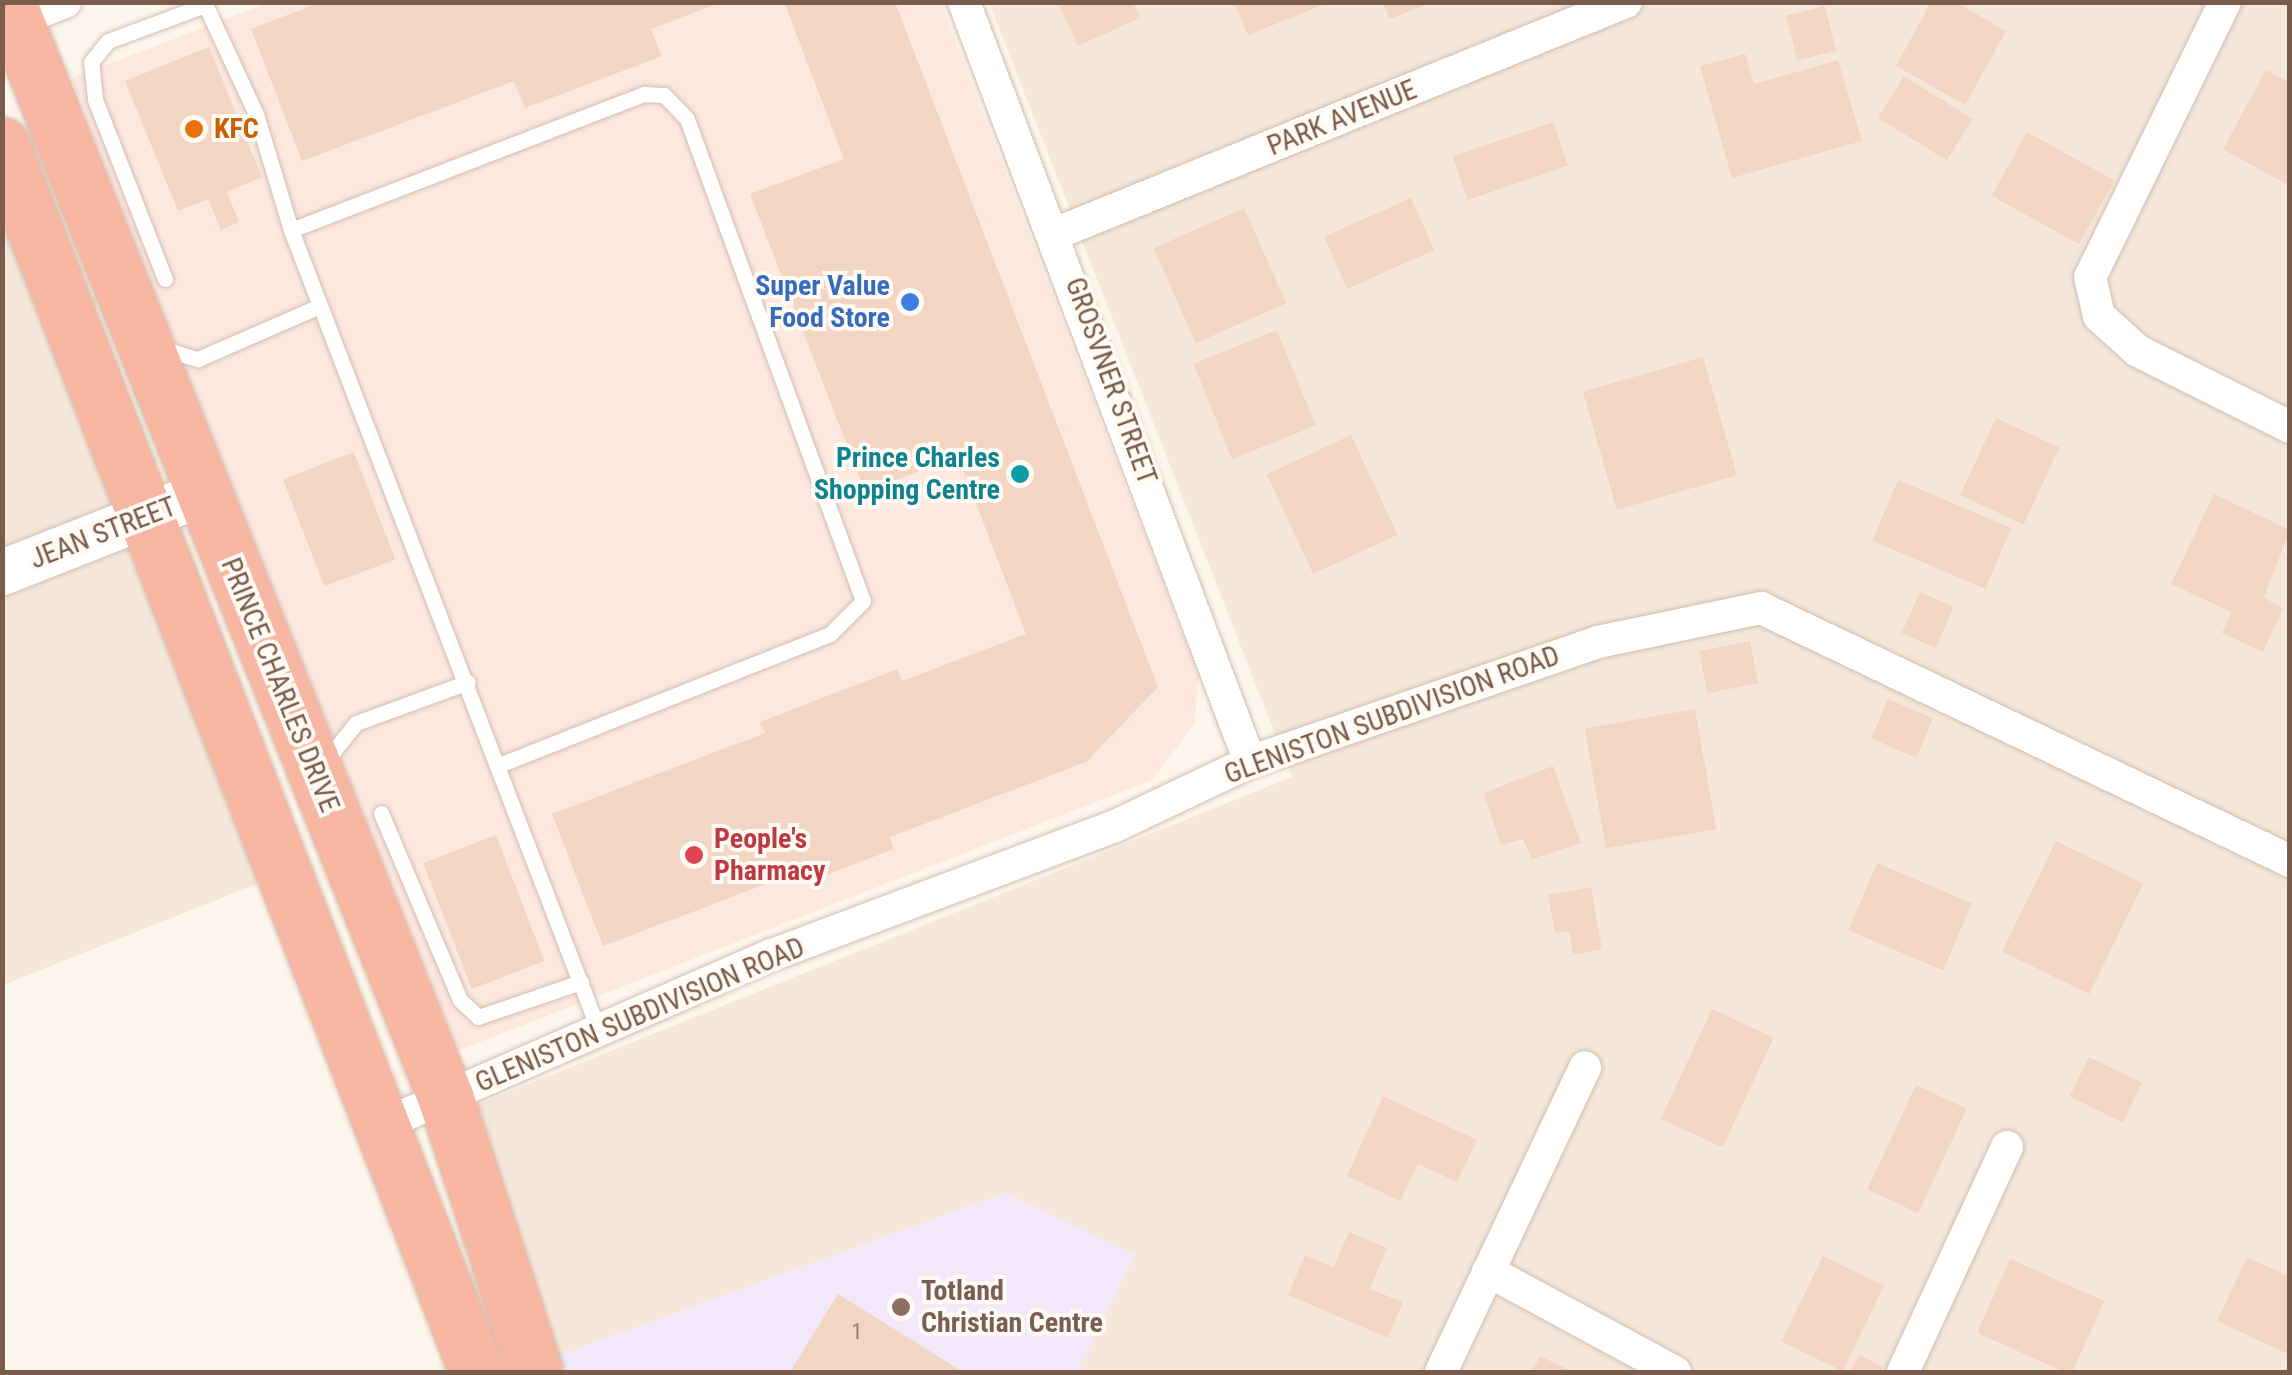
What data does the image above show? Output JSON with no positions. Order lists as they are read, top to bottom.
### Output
{
  "streets": {
    "highway": ["PRINCE CHARLES DRIVE"],
    "street": [
      "PARK AVENUE",
      "GROSVNER STREET",
      "JEAN STREET",
      "GLENISTON SUBDIVISION ROAD"
    ]
  },
  "crossings": [
    ["PARK AVENUE", "GROSVNER STREET"],
    ["GROSVNER STREET", "GLENISTON SUBDIVISION ROAD"],
    ["JEAN STREET", "PRINCE CHARLES DRIVE"],
    ["PRINCE CHARLES DRIVE", "GLENISTON SUBDIVISION ROAD"]
  ],
  "places": [
    "KFC",
    "Super Value Food Store",
    "Prince Charles Shopping Centre",
    "People's Pharmacy",
    "Totland Christian Centre"
  ],
  "house_numbers": ["1"]
}
